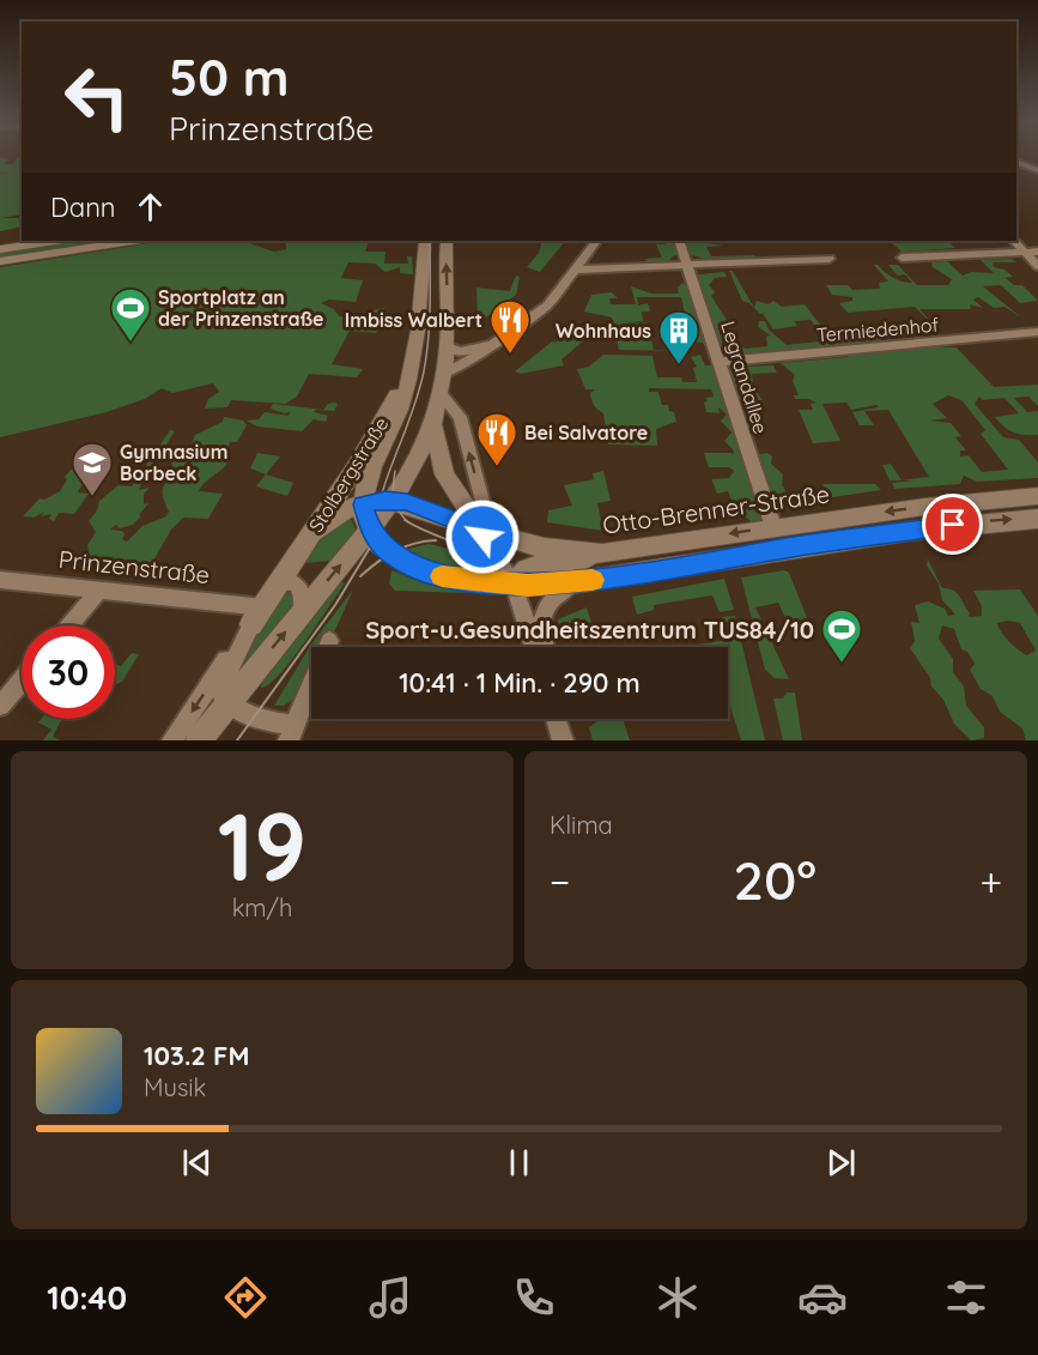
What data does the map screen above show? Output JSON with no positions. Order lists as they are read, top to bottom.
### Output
{
  "streets": {
    "street": [
      "Termiedenhof",
      "Legrandallee",
      "Stolbergstraße",
      "Otto-Brenner-Straße",
      "Prinzenstraße"
    ]
  },
  "crossings": [
    ["Termiedenhof", "Legrandallee"],
    ["Legrandallee", "Otto-Brenner-Straße"],
    ["Stolbergstraße", "Prinzenstraße"]
  ],
  "places": {
    "sports": ["Sportplatz an der Prinzenstraße", "Sport-u.Gesundheitszentrum TUS84/10"],
    "restaurant": ["Imbiss Walbert", "Bei Salvatore"],
    "building": ["Wohnhaus"],
    "school or university": ["Gymnasium Borbeck"]
  },
  "page": {
    "turn": ["50 m", "Prinzenstraße"],
    "then": "Dann",
    "limit": "30",
    "trip": "10:41 · 1 Min. · 290 m",
    "tile": [
      ["19", "km/h"],
      "Klima"
    ],
    "heat": ["−", "20°", "+"],
    "song": ["103.2 FM", "Musik"],
    "tabs": "10:40"
  }
}
